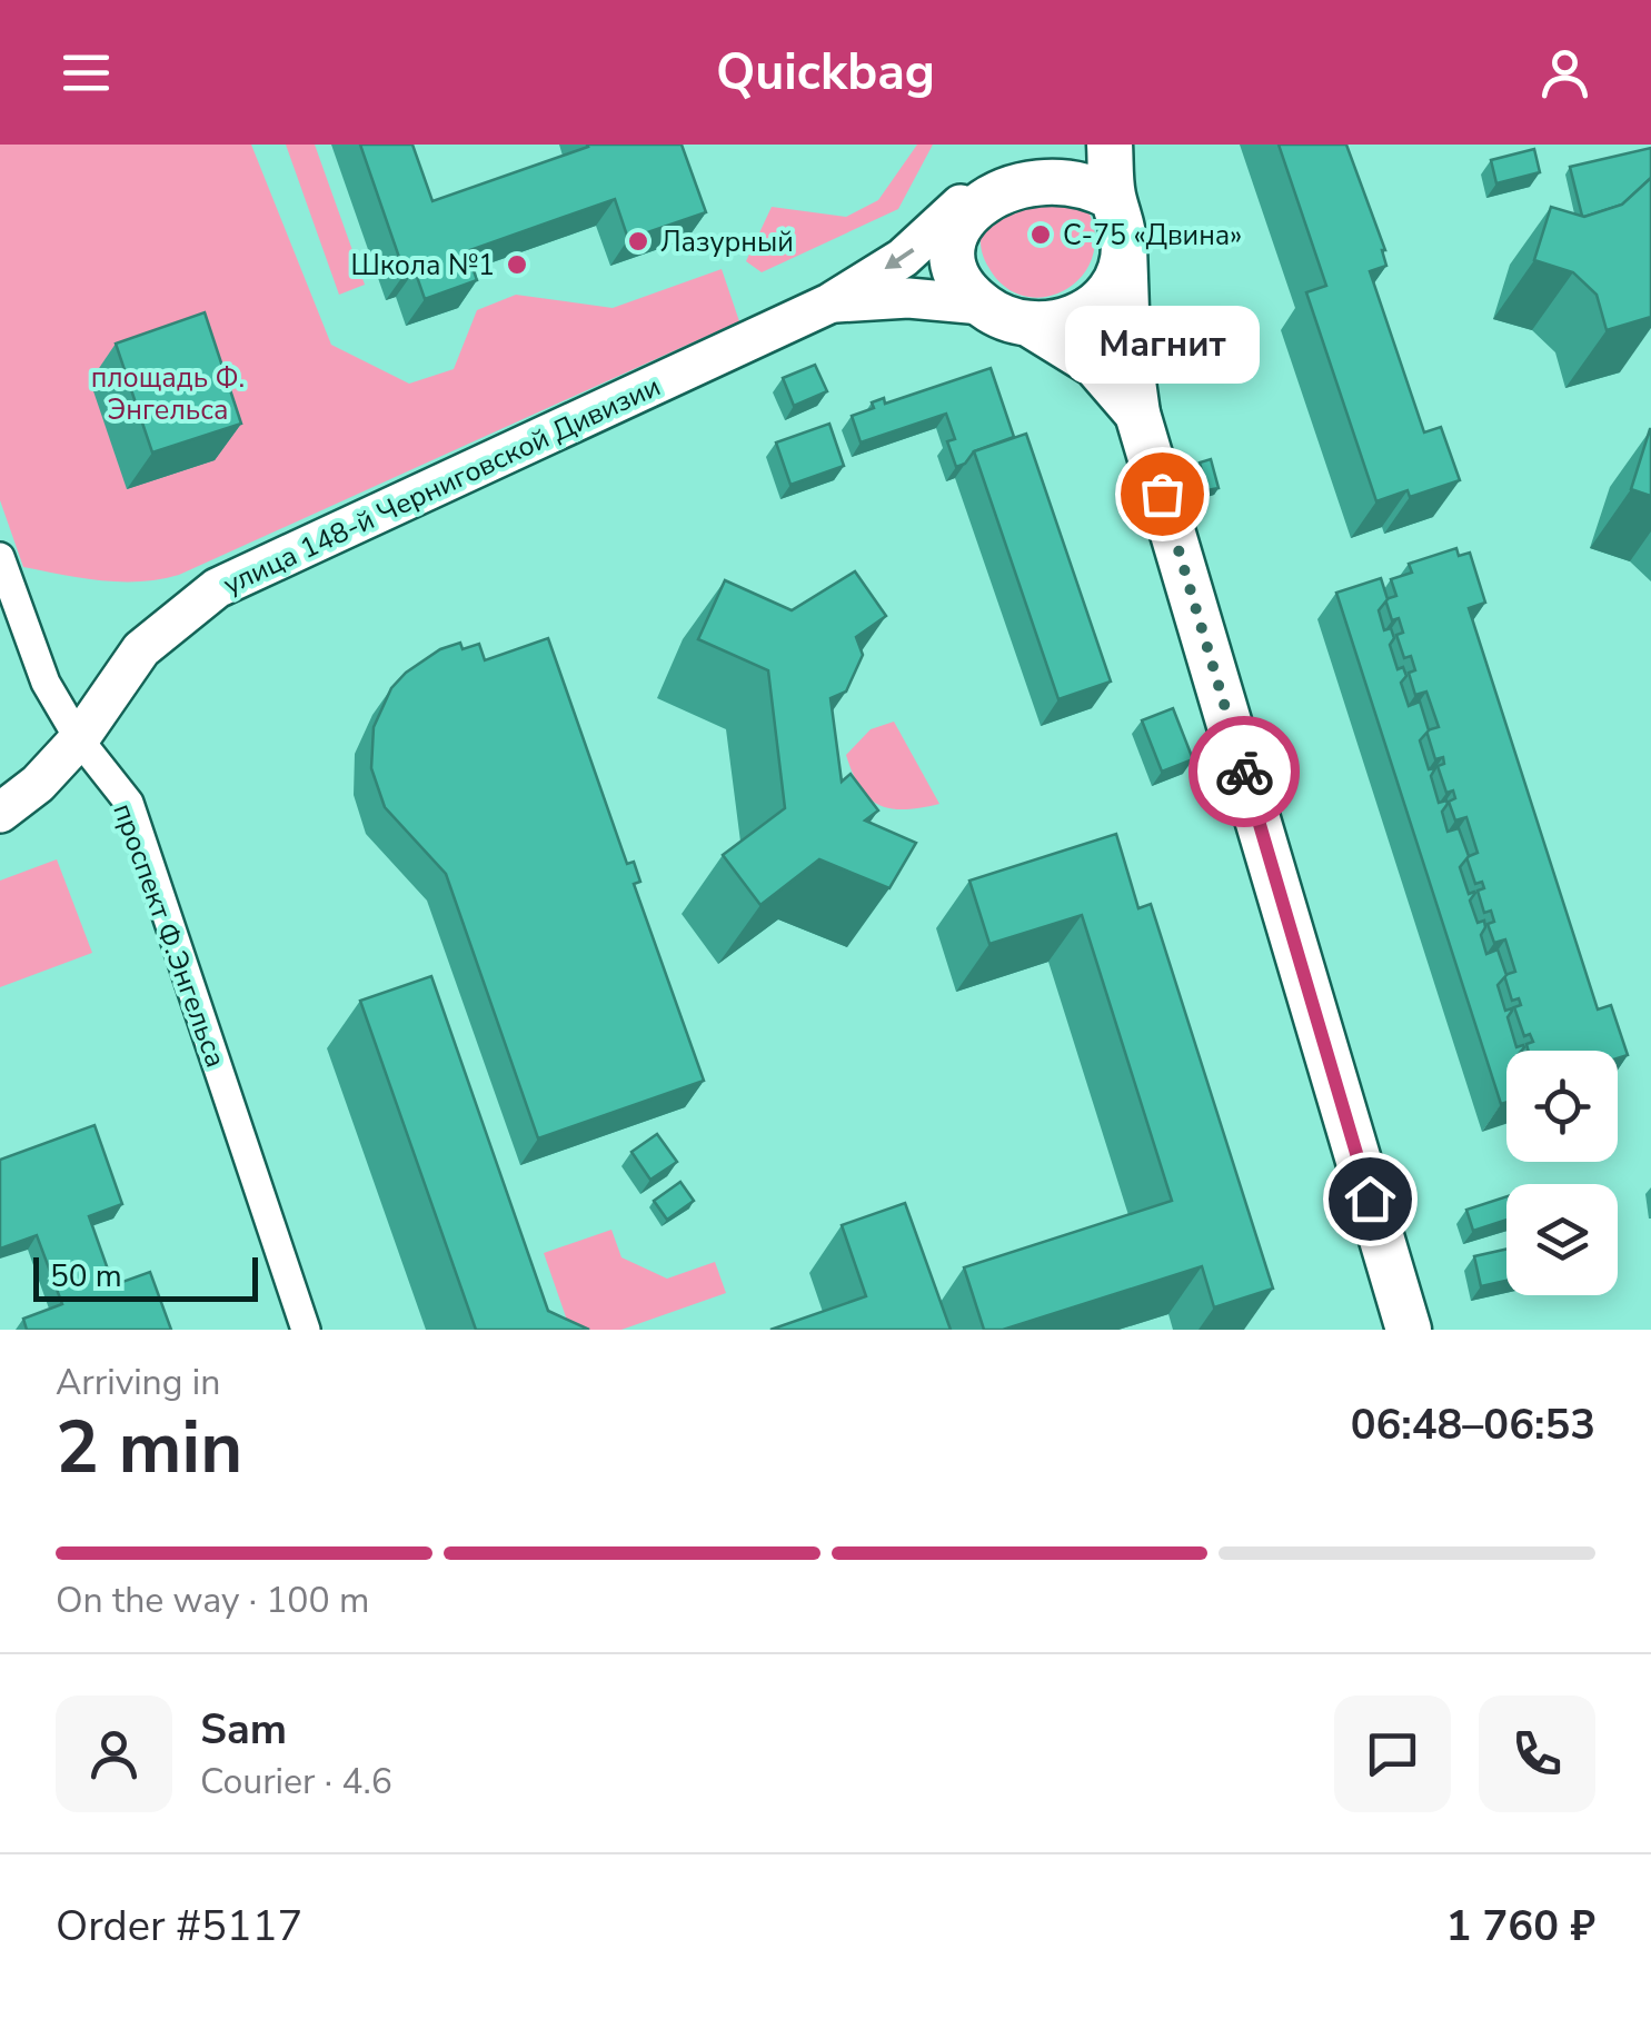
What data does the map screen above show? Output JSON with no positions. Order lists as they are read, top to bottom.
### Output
{
  "streets": {
    "main road": ["улица 148-й Черниговской Дивизии"],
    "street": ["проспект Ф.Энгельса"]
  },
  "crossings": [
    ["улица 148-й Черниговской Дивизии", "проспект Ф.Энгельса"]
  ],
  "parks": ["площадь Ф. Энгельса"],
  "places": [
    "С-75 «Двина»",
    "Лазурный",
    "Школа №1",
    "Магнит"
  ],
  "scale_bar": "50 m",
  "page": {
    "header": "Quickbag",
    "bubble": "Магнит",
    "scale": "50 m",
    "heading": ["2 min", "Arriving in", "06:48–06:53"],
    "panel": [
      "Sam",
      "Courier · 4.6",
      "Order #5117",
      "1 760 ₽"
    ],
    "bar": "On the way · 100 m"
  }
}
